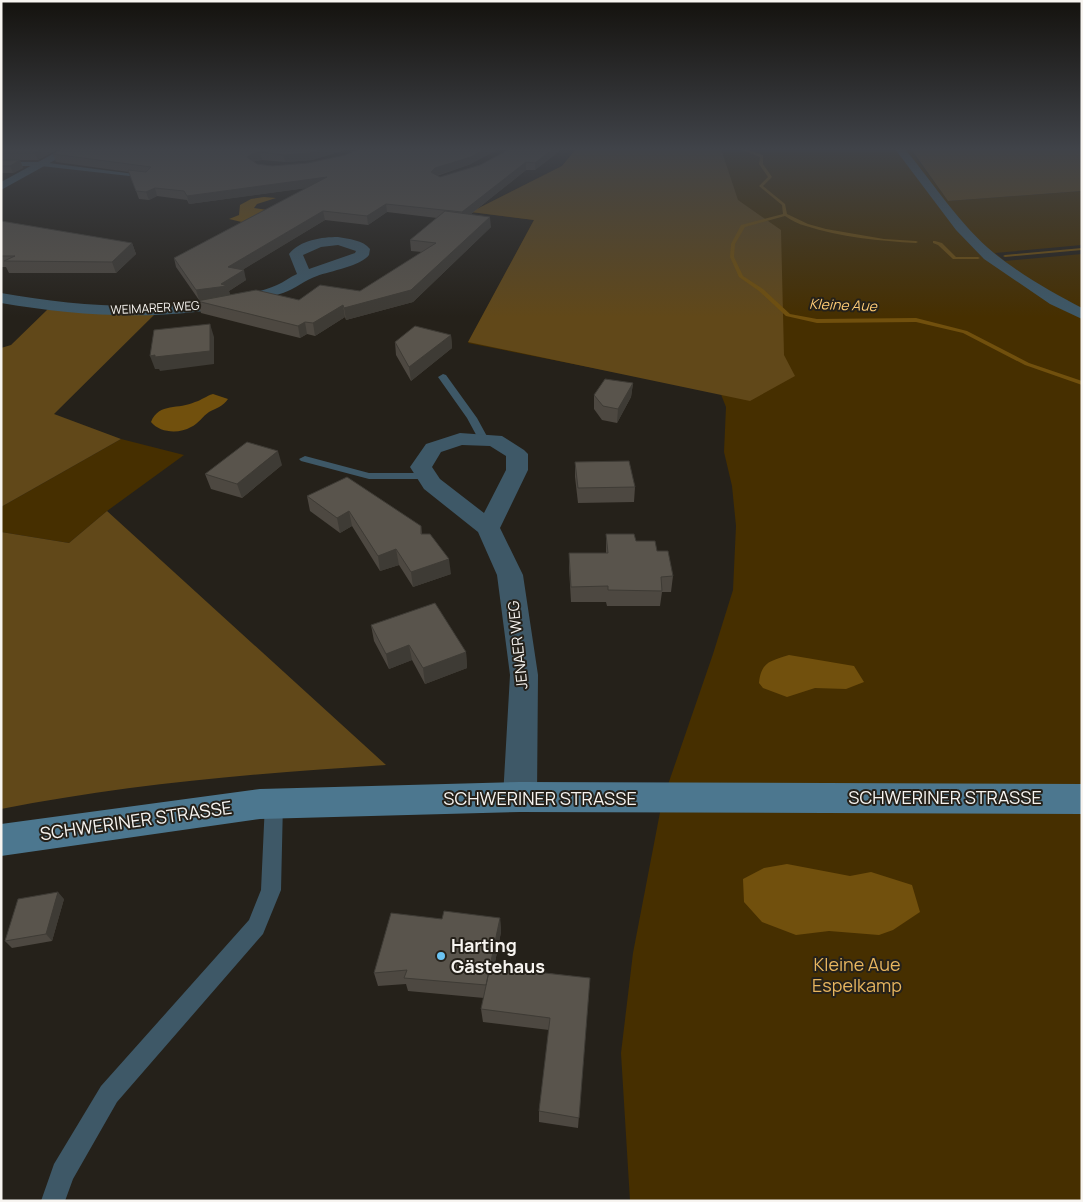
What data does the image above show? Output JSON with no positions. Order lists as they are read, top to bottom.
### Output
{
  "streets": {
    "street": ["WEIMARER WEG", "JENAER WEG", "SCHWERINER STRASSE"]
  },
  "crossings": [
    ["JENAER WEG", "SCHWERINER STRASSE"]
  ],
  "water": ["Kleine Aue"],
  "parks": ["Kleine Aue Espelkamp"],
  "places": ["Harting Gästehaus"]
}
